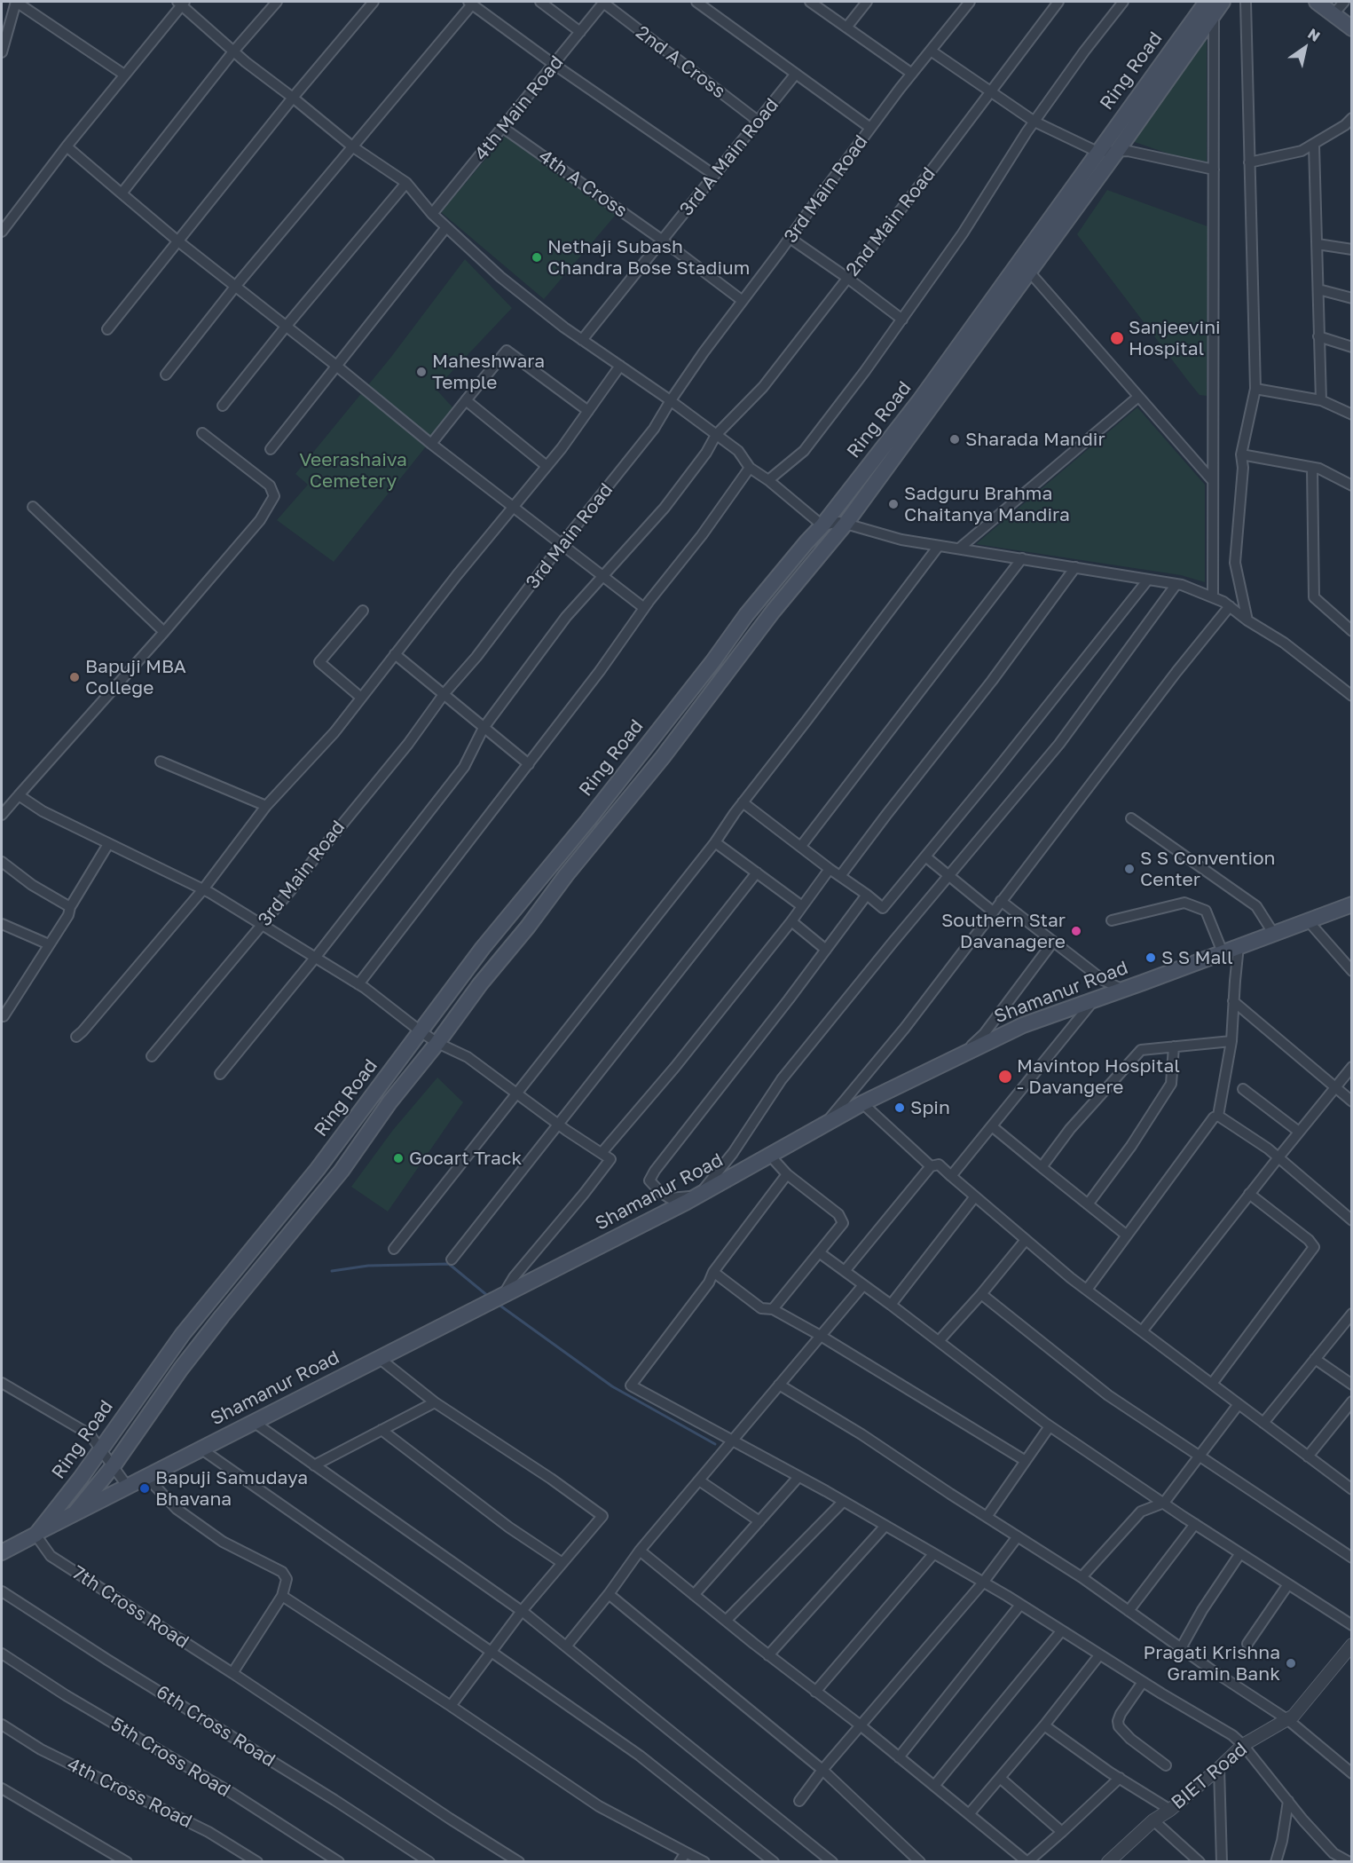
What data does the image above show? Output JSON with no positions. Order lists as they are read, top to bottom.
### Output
{
  "streets": {
    "main road": ["Ring Road", "Shamanur Road"],
    "street": [
      "2nd A Cross",
      "4th Main Road",
      "3rd A Main Road",
      "4th A Cross",
      "3rd Main Road",
      "2nd Main Road",
      "7th Cross Road",
      "6th Cross Road",
      "5th Cross Road",
      "BIET Road",
      "4th Cross Road"
    ]
  },
  "crossings": [
    ["2nd A Cross", "4th Main Road"],
    ["2nd A Cross", "3rd A Main Road"],
    ["Ring Road", "Shamanur Road"],
    ["Ring Road", "7th Cross Road"],
    ["4th Main Road", "4th A Cross"],
    ["3rd A Main Road", "4th A Cross"],
    ["4th A Cross", "3rd Main Road"],
    ["Shamanur Road", "7th Cross Road"]
  ],
  "parks": ["Veerashaiva Cemetery"],
  "places": [
    "Nethaji Subash Chandra Bose Stadium",
    "Sanjeevini Hospital",
    "Maheshwara Temple",
    "Sharada Mandir",
    "Sadguru Brahma Chaitanya Mandira",
    "Bapuji MBA College",
    "S S Convention Center",
    "Southern Star Davanagere",
    "S S Mall",
    "Mavintop Hospital - Davangere",
    "Spin",
    "Gocart Track",
    "Bapuji Samudaya Bhavana",
    "Pragati Krishna Gramin Bank"
  ],
  "north": "top right"
}
